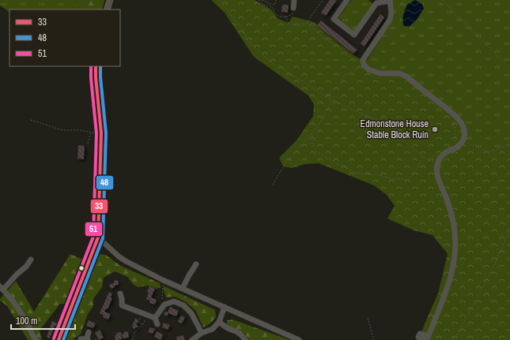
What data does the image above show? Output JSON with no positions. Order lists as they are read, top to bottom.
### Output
{
  "places": ["Edmonstone House Stable Block Ruin"],
  "lines": ["transit line 33", "transit line 48", "transit line 51"],
  "legend": ["33", "48", "51"],
  "scale_bar": "100 m"
}
